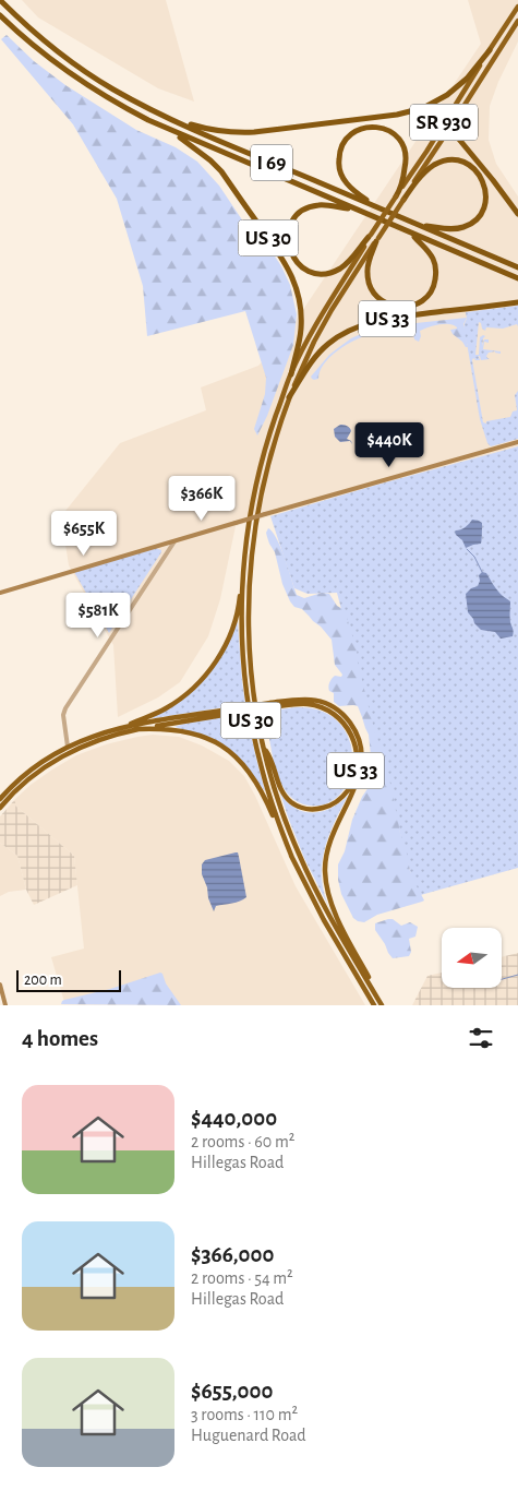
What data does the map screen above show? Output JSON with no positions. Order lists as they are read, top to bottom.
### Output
{
  "streets": {
    "highway": [
      "SR 930",
      "I 69",
      "US 30",
      "US 33"
    ]
  },
  "crossings": [
    ["SR 930", "US 30"],
    ["SR 930", "US 33"],
    ["I 69", "US 30"],
    ["I 69", "US 33"],
    ["US 30", "US 33"]
  ],
  "scale_bar": "200 m",
  "north": "left",
  "page": {
    "price": [
      "$440K",
      "$366K",
      "$655K",
      "$581K"
    ],
    "scale": "200 m",
    "heading": "4 homes",
    "list": [
      {
        "name": "$440,000",
        "note": "2 rooms · 60 m² · Hillegas Road"
      },
      {
        "name": "$366,000",
        "note": "2 rooms · 54 m² · Hillegas Road"
      },
      {
        "name": "$655,000",
        "note": "3 rooms · 110 m² · Huguenard Road"
      }
    ]
  }
}
